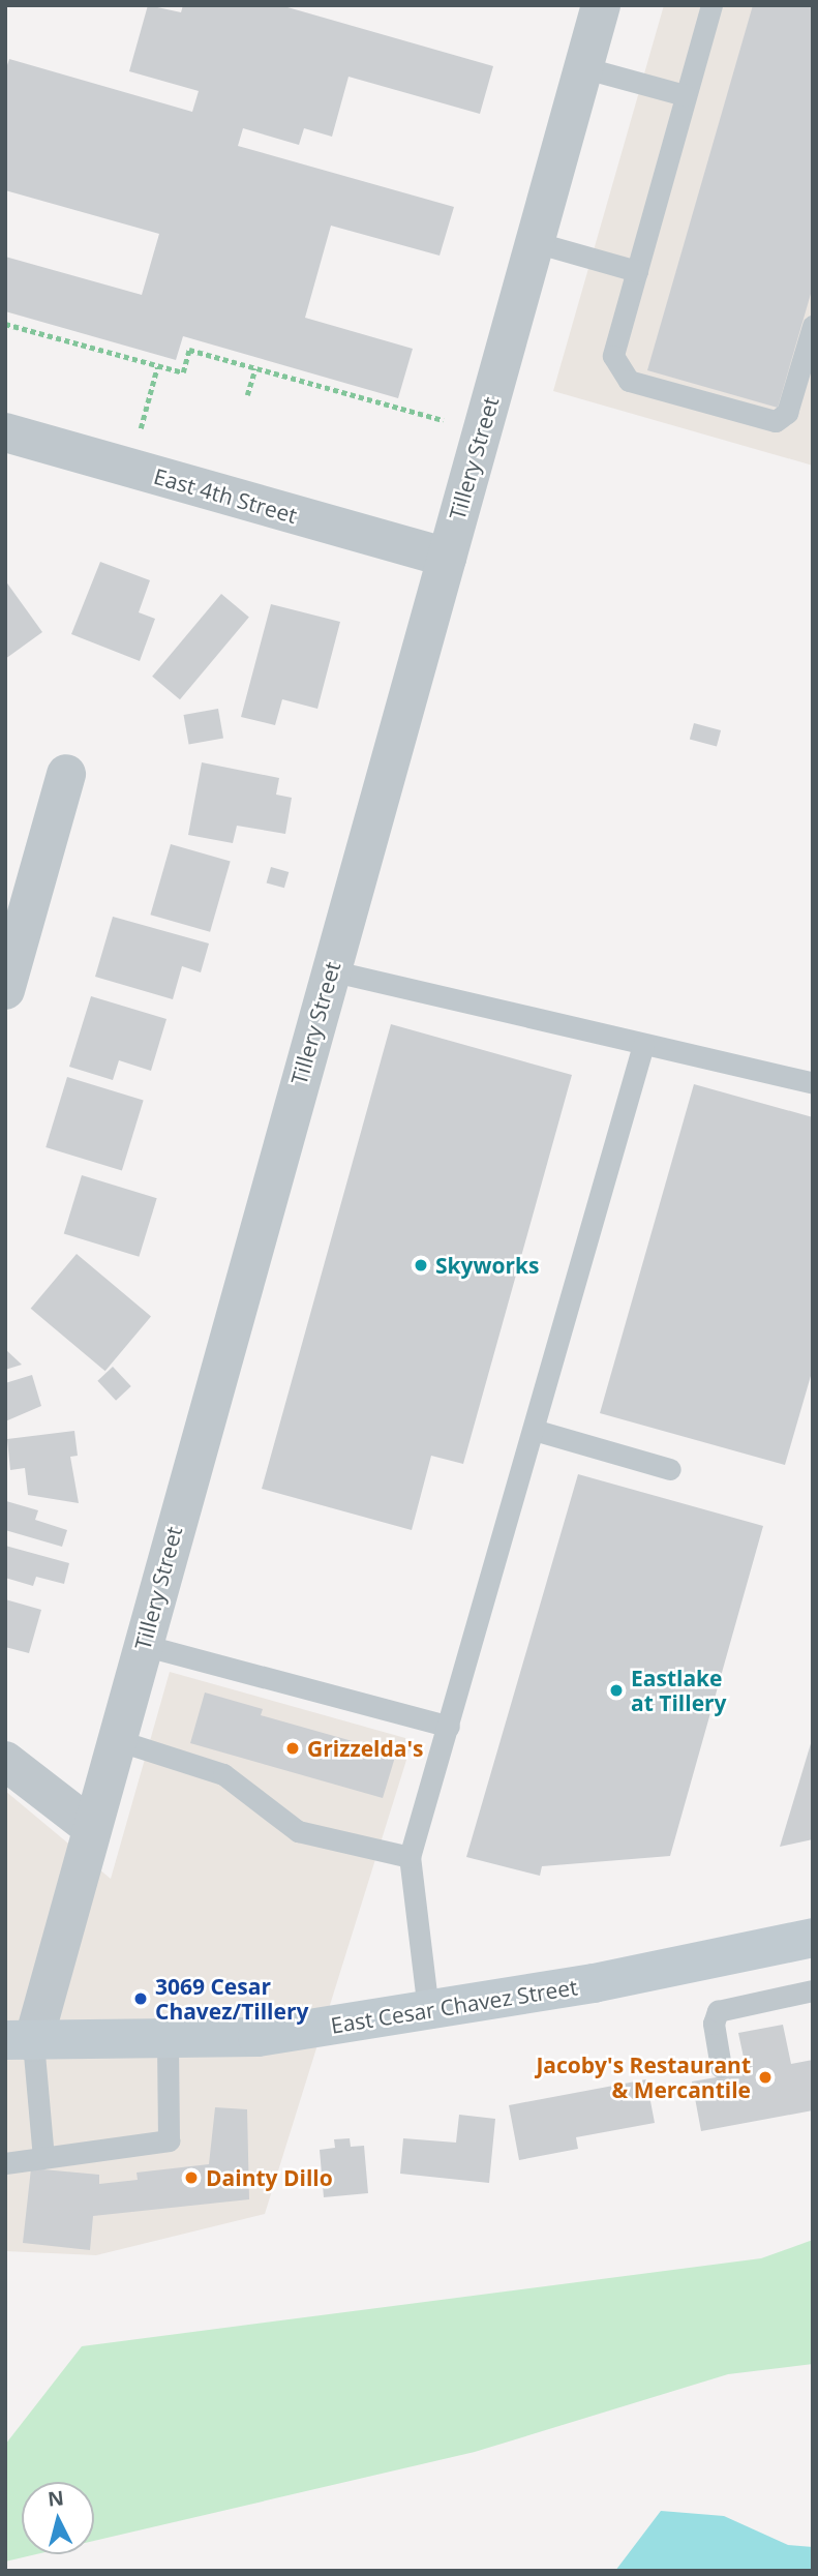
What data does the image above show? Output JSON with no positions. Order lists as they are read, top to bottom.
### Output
{
  "streets": {
    "main road": ["East Cesar Chavez Street"],
    "street": ["Tillery Street", "East 4th Street"]
  },
  "crossings": [
    ["Tillery Street", "East 4th Street"],
    ["Tillery Street", "East Cesar Chavez Street"]
  ],
  "places": [
    "Skyworks",
    "Eastlake at Tillery",
    "Grizzelda's",
    "3069 Cesar Chavez/Tillery",
    "Jacoby's Restaurant & Mercantile",
    "Dainty Dillo"
  ],
  "north": "top"
}
